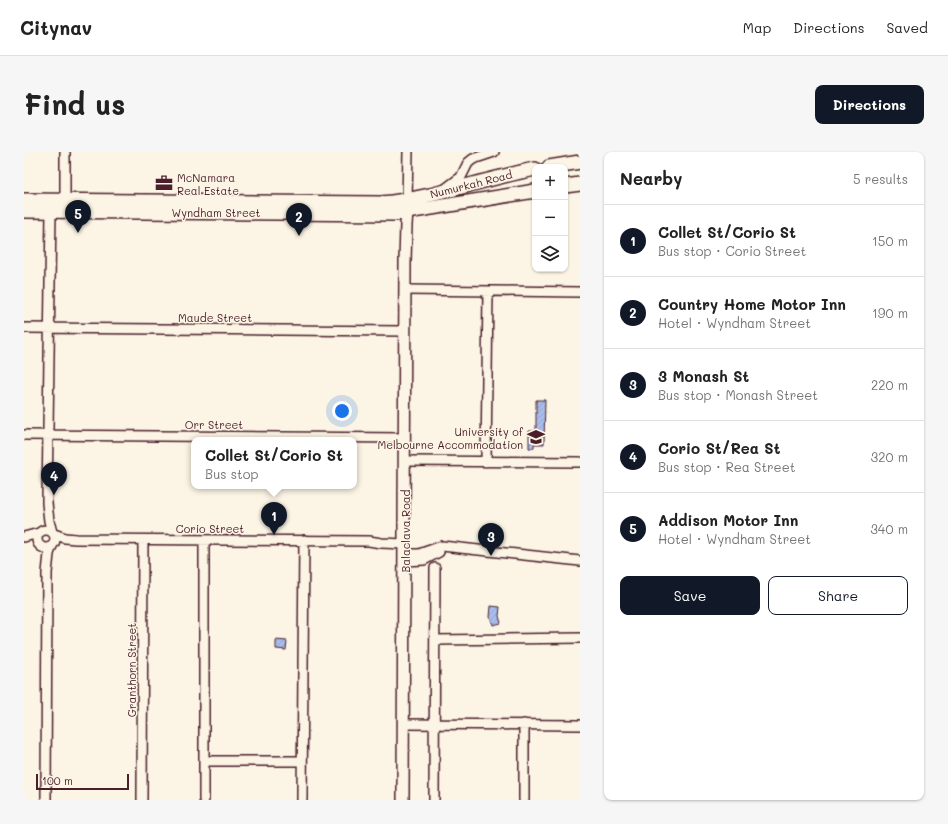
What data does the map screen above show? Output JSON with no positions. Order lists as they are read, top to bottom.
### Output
{
  "streets": {
    "highway": ["Numurkah Road", "Wyndham Street"],
    "main road": ["Balaclava Road"],
    "street": [
      "Maude Street",
      "Orr Street",
      "Corio Street",
      "Granthorn Street"
    ]
  },
  "crossings": [
    ["Numurkah Road", "Wyndham Street"],
    ["Numurkah Road", "Balaclava Road"],
    ["Wyndham Street", "Balaclava Road"],
    ["Maude Street", "Balaclava Road"],
    ["Orr Street", "Balaclava Road"],
    ["Corio Street", "Balaclava Road"],
    ["Corio Street", "Granthorn Street"]
  ],
  "places": {
    "office": ["McNamara Real Estate"],
    "school or university": ["University of Melbourne Accommodation"]
  },
  "scale_bar": "100 m",
  "page": {
    "header": "Citynav",
    "nav": ["Map", "Directions", "Saved"],
    "buttons": [
      "Directions",
      ["Save", "Share"]
    ],
    "title": "Find us",
    "heading": ["Nearby", "5 results"],
    "map_buttons": ["+", "−"],
    "pins": [
      "5",
      "2",
      "4",
      "1",
      "3"
    ],
    "list": [
      {
        "mark": "1",
        "name": "Collet St/Corio St",
        "note": "Bus stop · Corio Street",
        "value": "150 m"
      },
      {
        "mark": "2",
        "name": "Country Home Motor Inn",
        "note": "Hotel · Wyndham Street",
        "value": "190 m"
      },
      {
        "mark": "3",
        "name": "3 Monash St",
        "note": "Bus stop · Monash Street",
        "value": "220 m"
      },
      {
        "mark": "4",
        "name": "Corio St/Rea St",
        "note": "Bus stop · Rea Street",
        "value": "320 m"
      },
      {
        "mark": "5",
        "name": "Addison Motor Inn",
        "note": "Hotel · Wyndham Street",
        "value": "340 m"
      }
    ],
    "popup": ["Collet St/Corio St", "Bus stop"],
    "scale": "100 m"
  }
}
